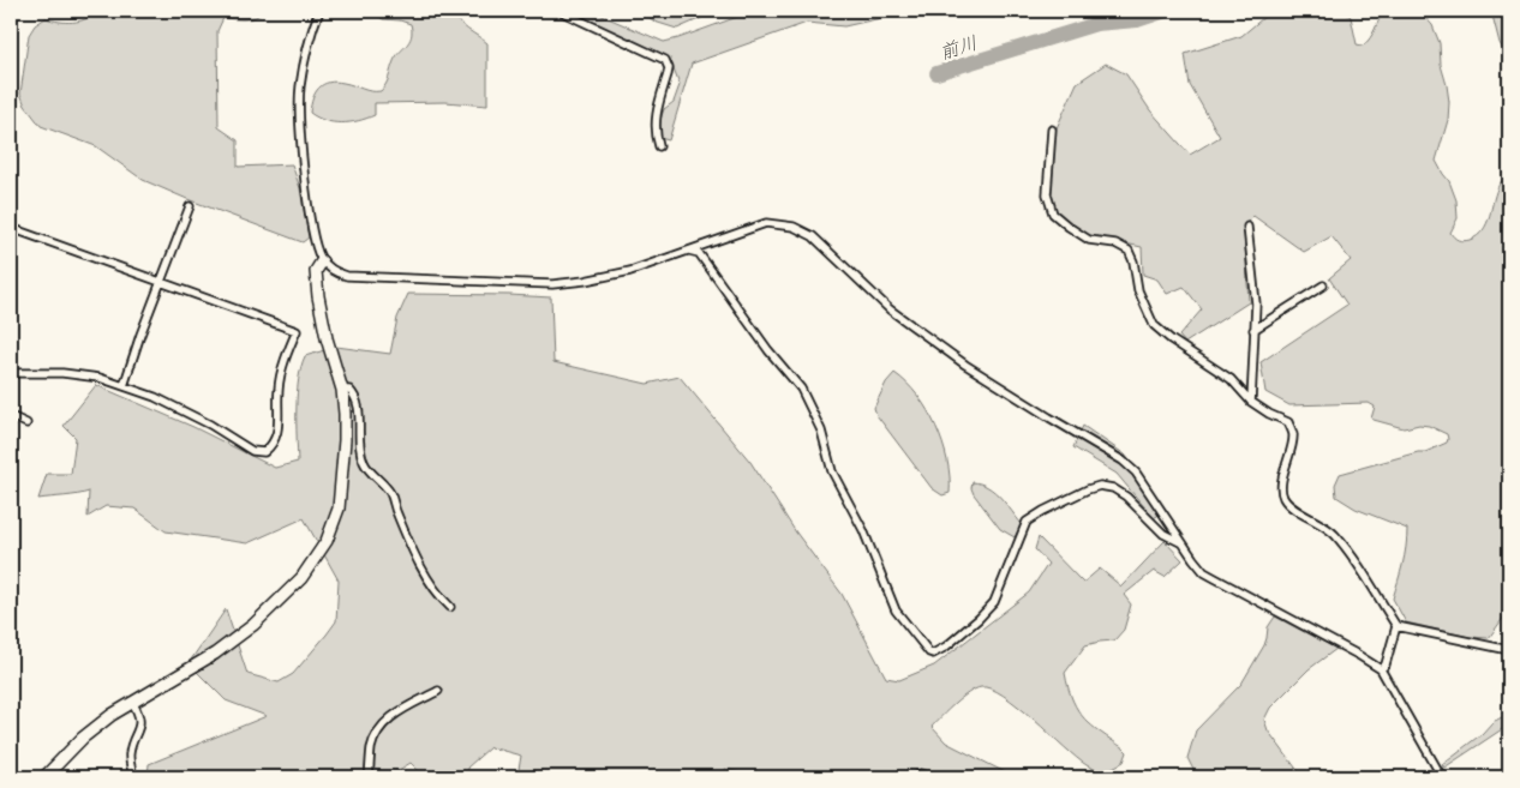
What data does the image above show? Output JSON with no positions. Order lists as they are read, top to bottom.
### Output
{
  "water": ["前川"]
}
